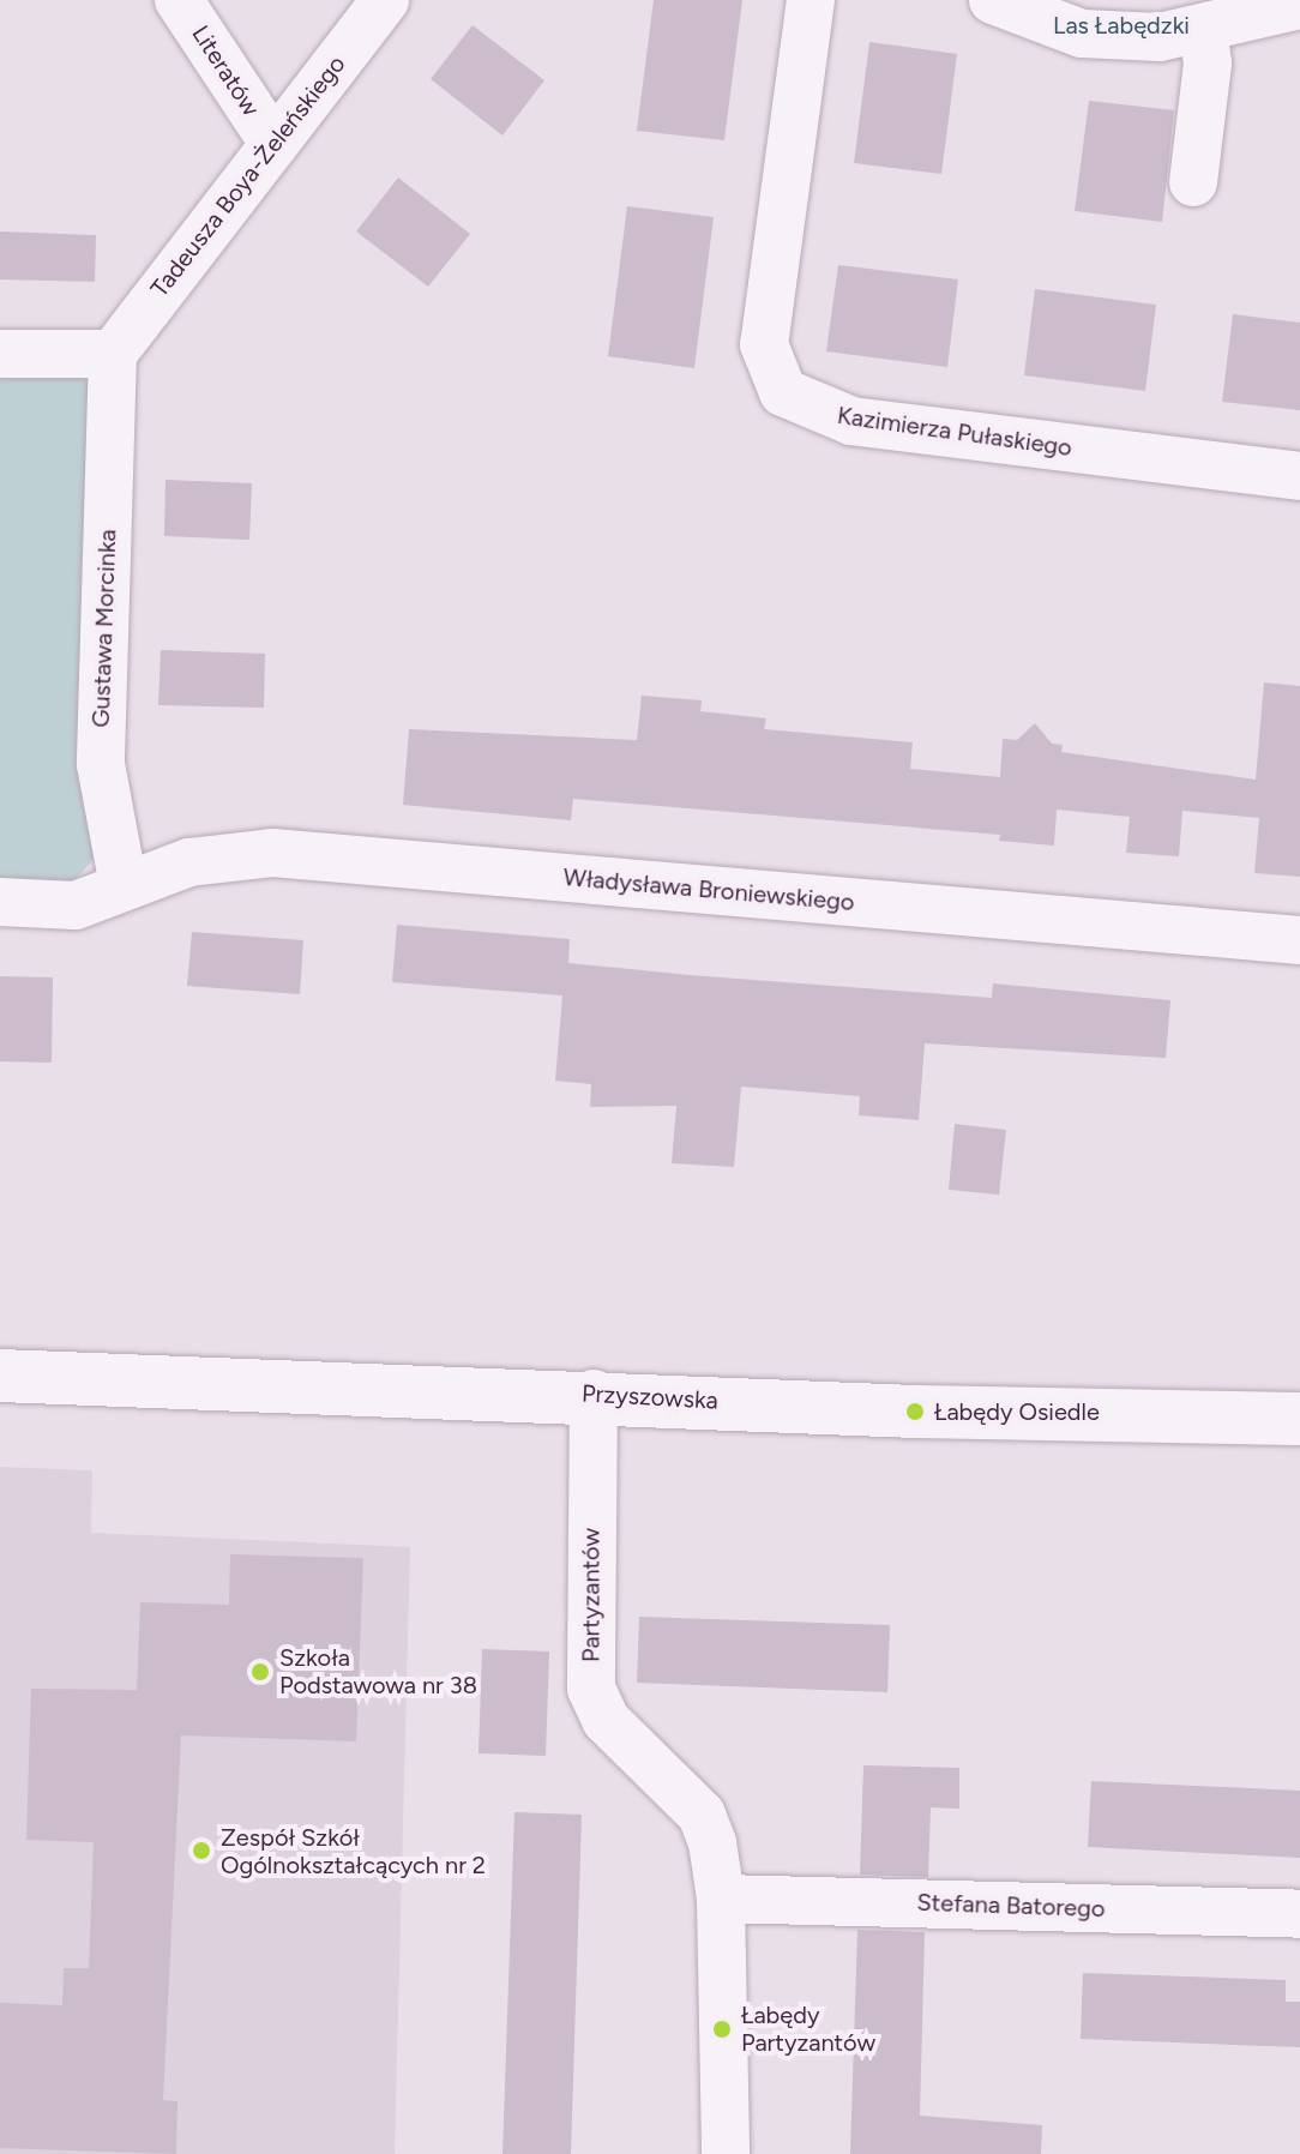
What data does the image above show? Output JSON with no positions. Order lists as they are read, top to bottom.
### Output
{
  "streets": {
    "street": [
      "Literatów",
      "Tadeusza Boya-Żeleńskiego",
      "Kazimierza Pułaskiego",
      "Gustawa Morcinka",
      "Władysława Broniewskiego",
      "Przyszowska",
      "Partyzantów",
      "Stefana Batorego"
    ]
  },
  "crossings": [
    ["Literatów", "Tadeusza Boya-Żeleńskiego"],
    ["Tadeusza Boya-Żeleńskiego", "Gustawa Morcinka"],
    ["Gustawa Morcinka", "Władysława Broniewskiego"],
    ["Przyszowska", "Partyzantów"],
    ["Partyzantów", "Stefana Batorego"]
  ],
  "parks": ["Las Łabędzki"],
  "places": [
    "Łabędy Osiedle",
    "Szkoła Podstawowa nr 38",
    "Zespół Szkół Ogólnokształcących nr 2",
    "Łabędy Partyzantów"
  ]
}
